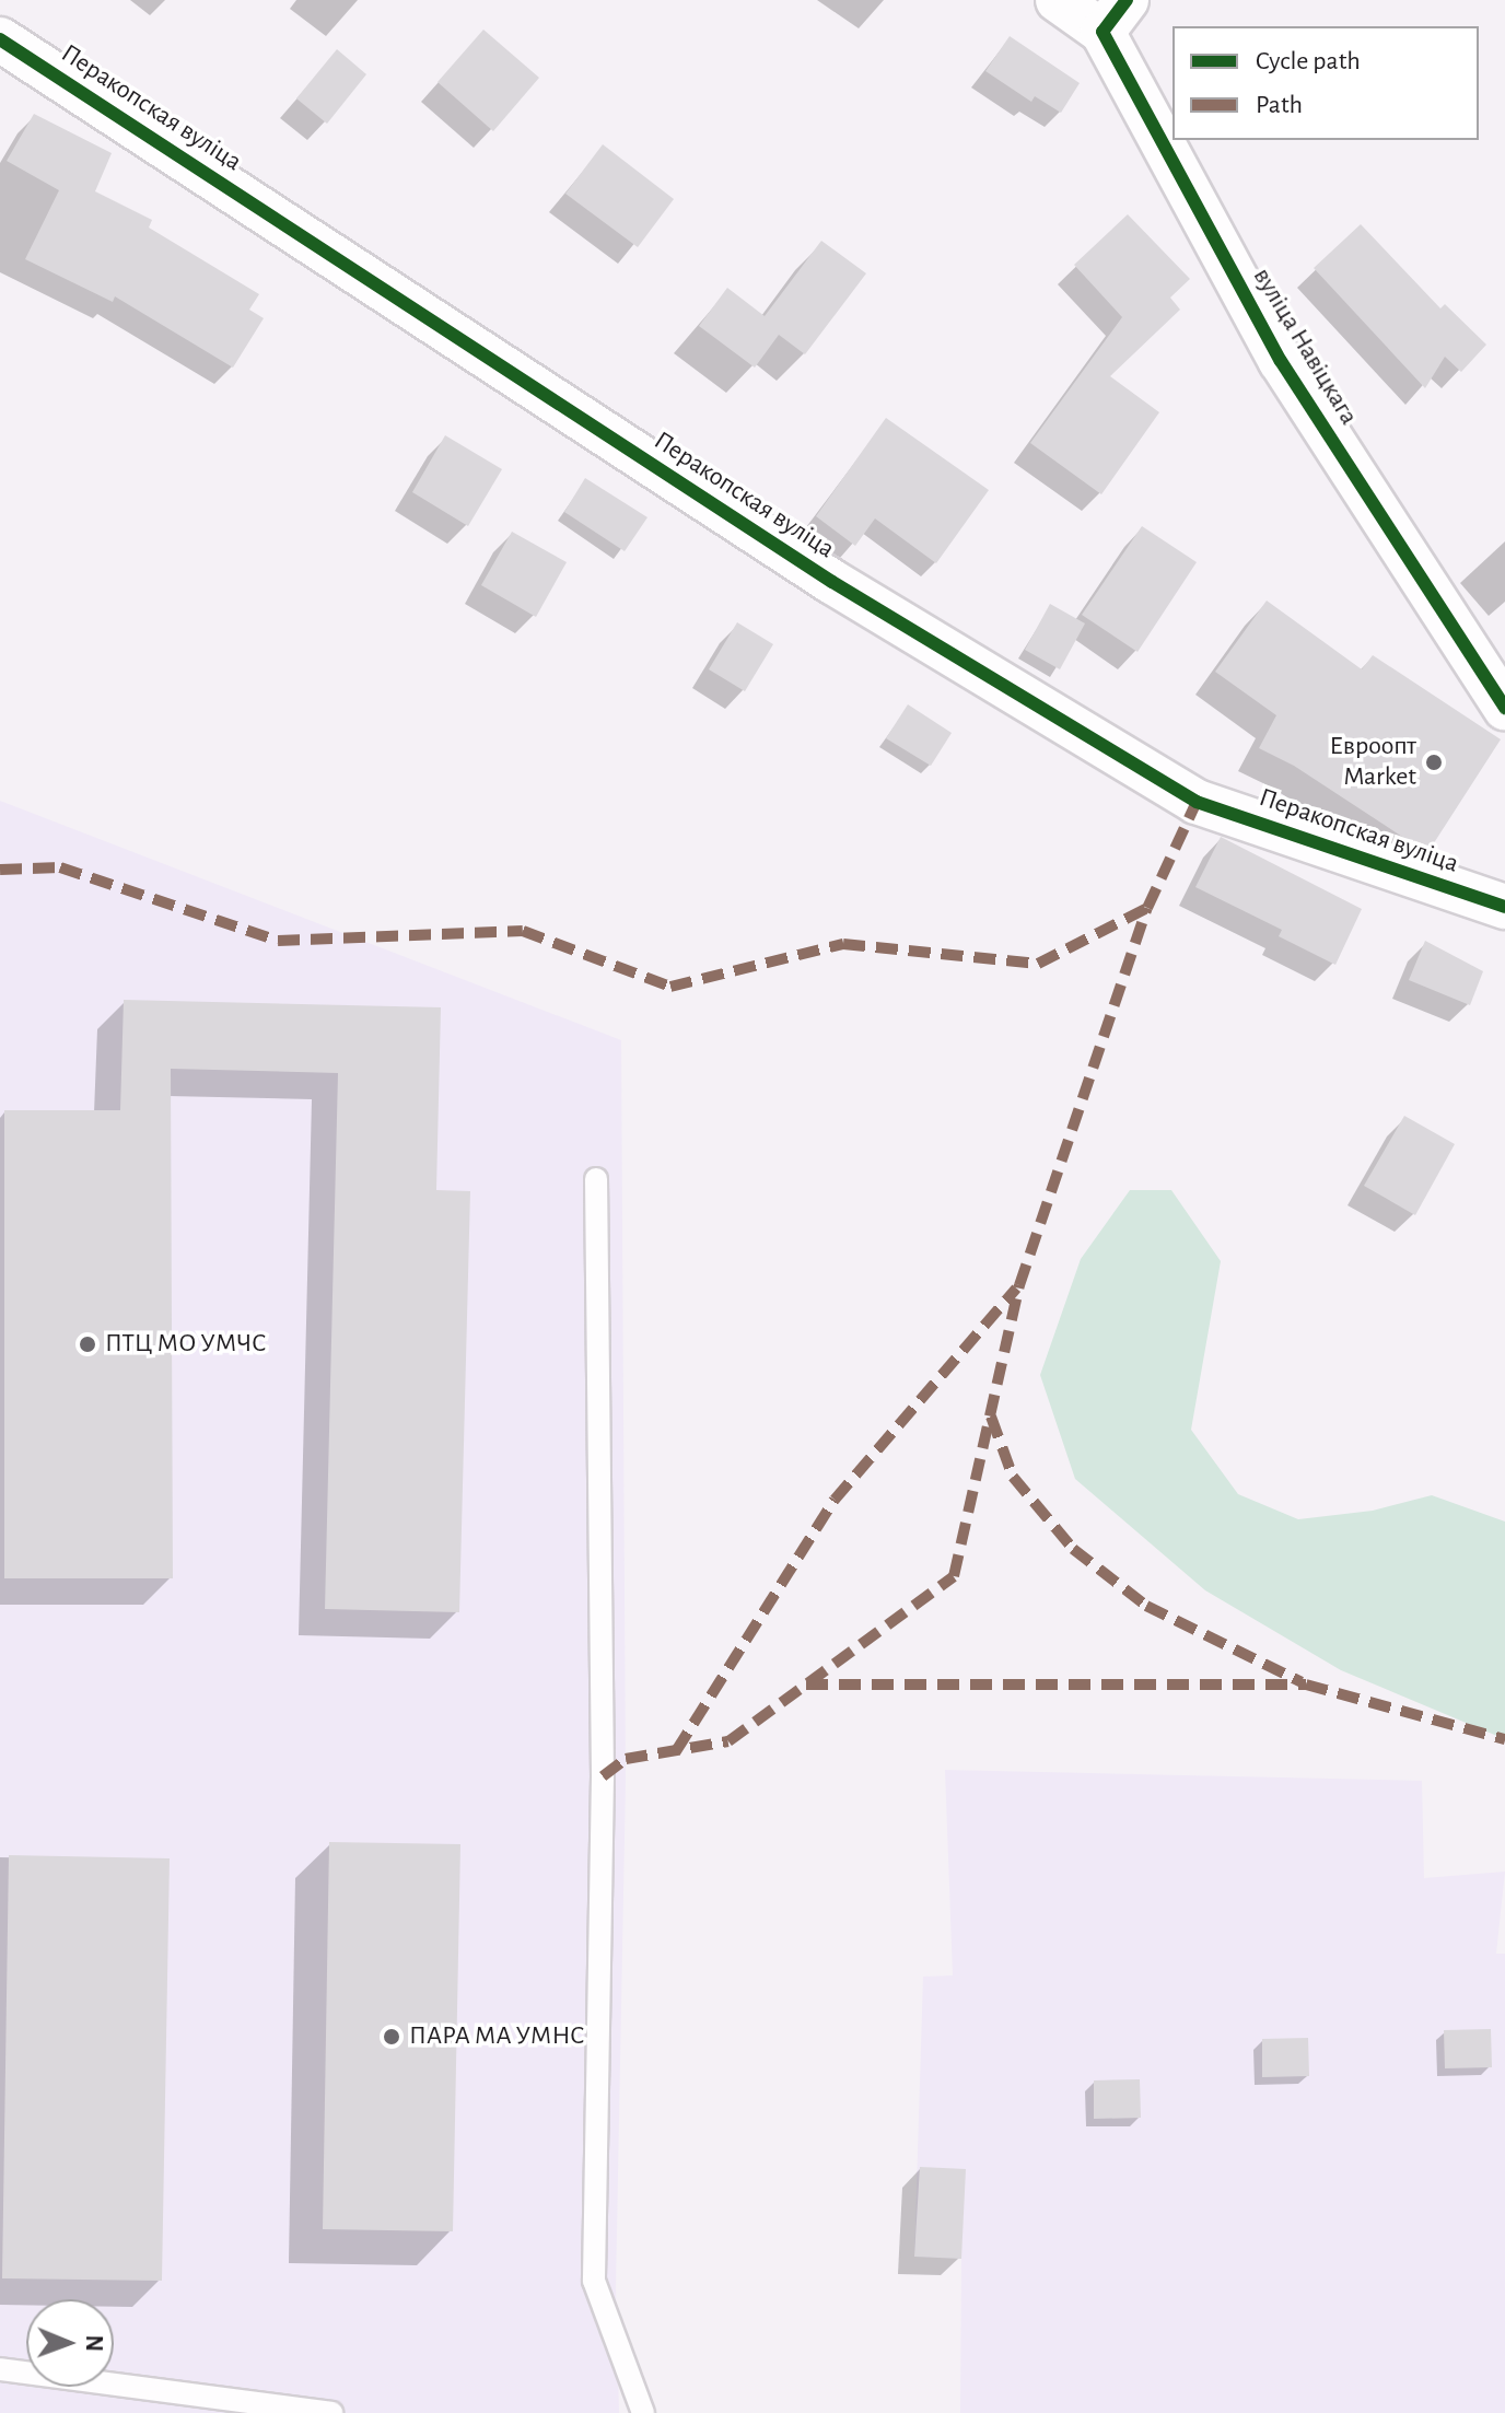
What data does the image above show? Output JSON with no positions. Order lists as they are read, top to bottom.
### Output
{
  "streets": {
    "street": ["Перакопская вуліца", "вуліца Навіцкага"]
  },
  "places": ["Евроопт Market", "ПТЦ МО УМЧС", "ПАРА МА УМНС"],
  "legend": ["Cycle path", "Path"],
  "north": "right"
}
